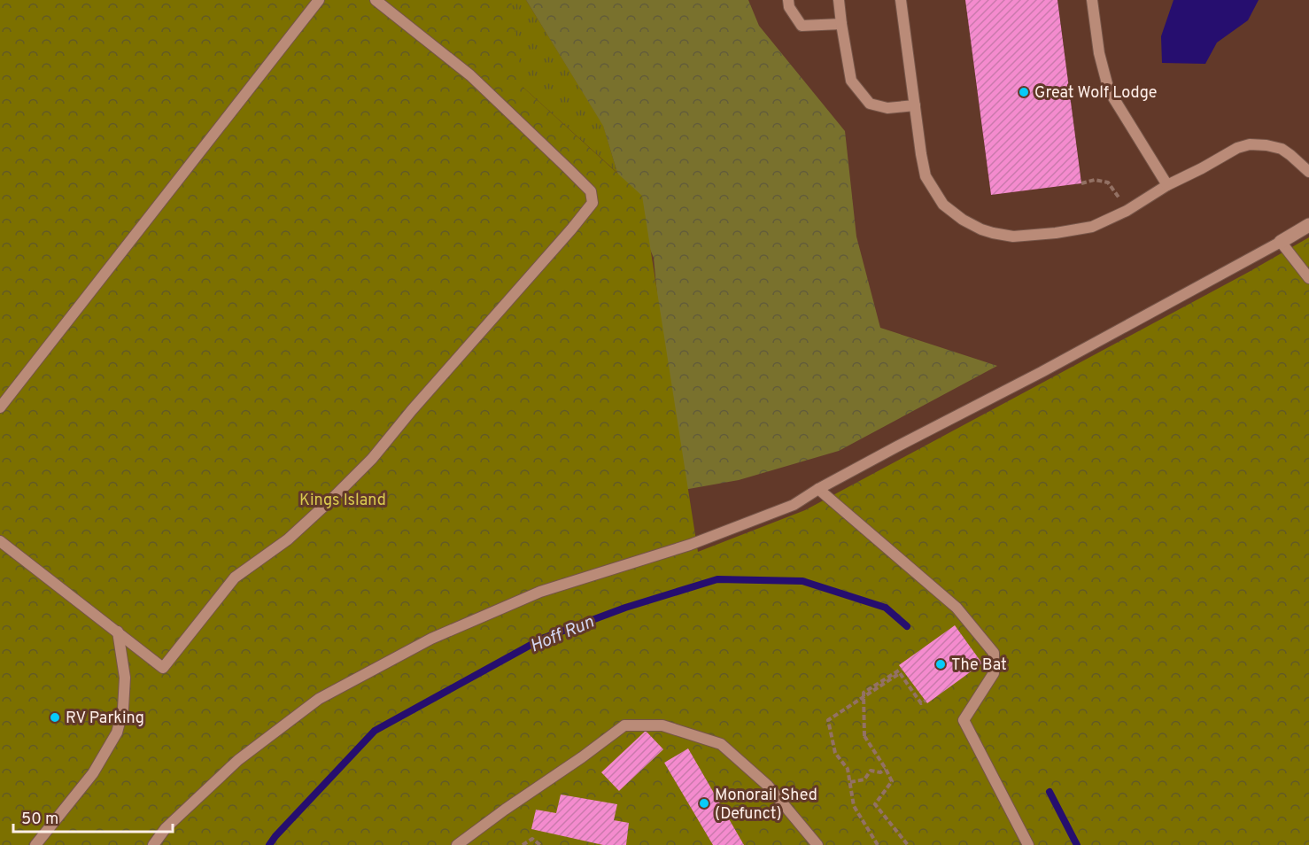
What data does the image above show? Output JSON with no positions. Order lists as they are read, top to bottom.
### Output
{
  "water": ["Hoff Run"],
  "parks": ["Kings Island"],
  "places": [
    "Great Wolf Lodge",
    "The Bat",
    "RV Parking",
    "Monorail Shed (Defunct)"
  ],
  "scale_bar": "50 m"
}
